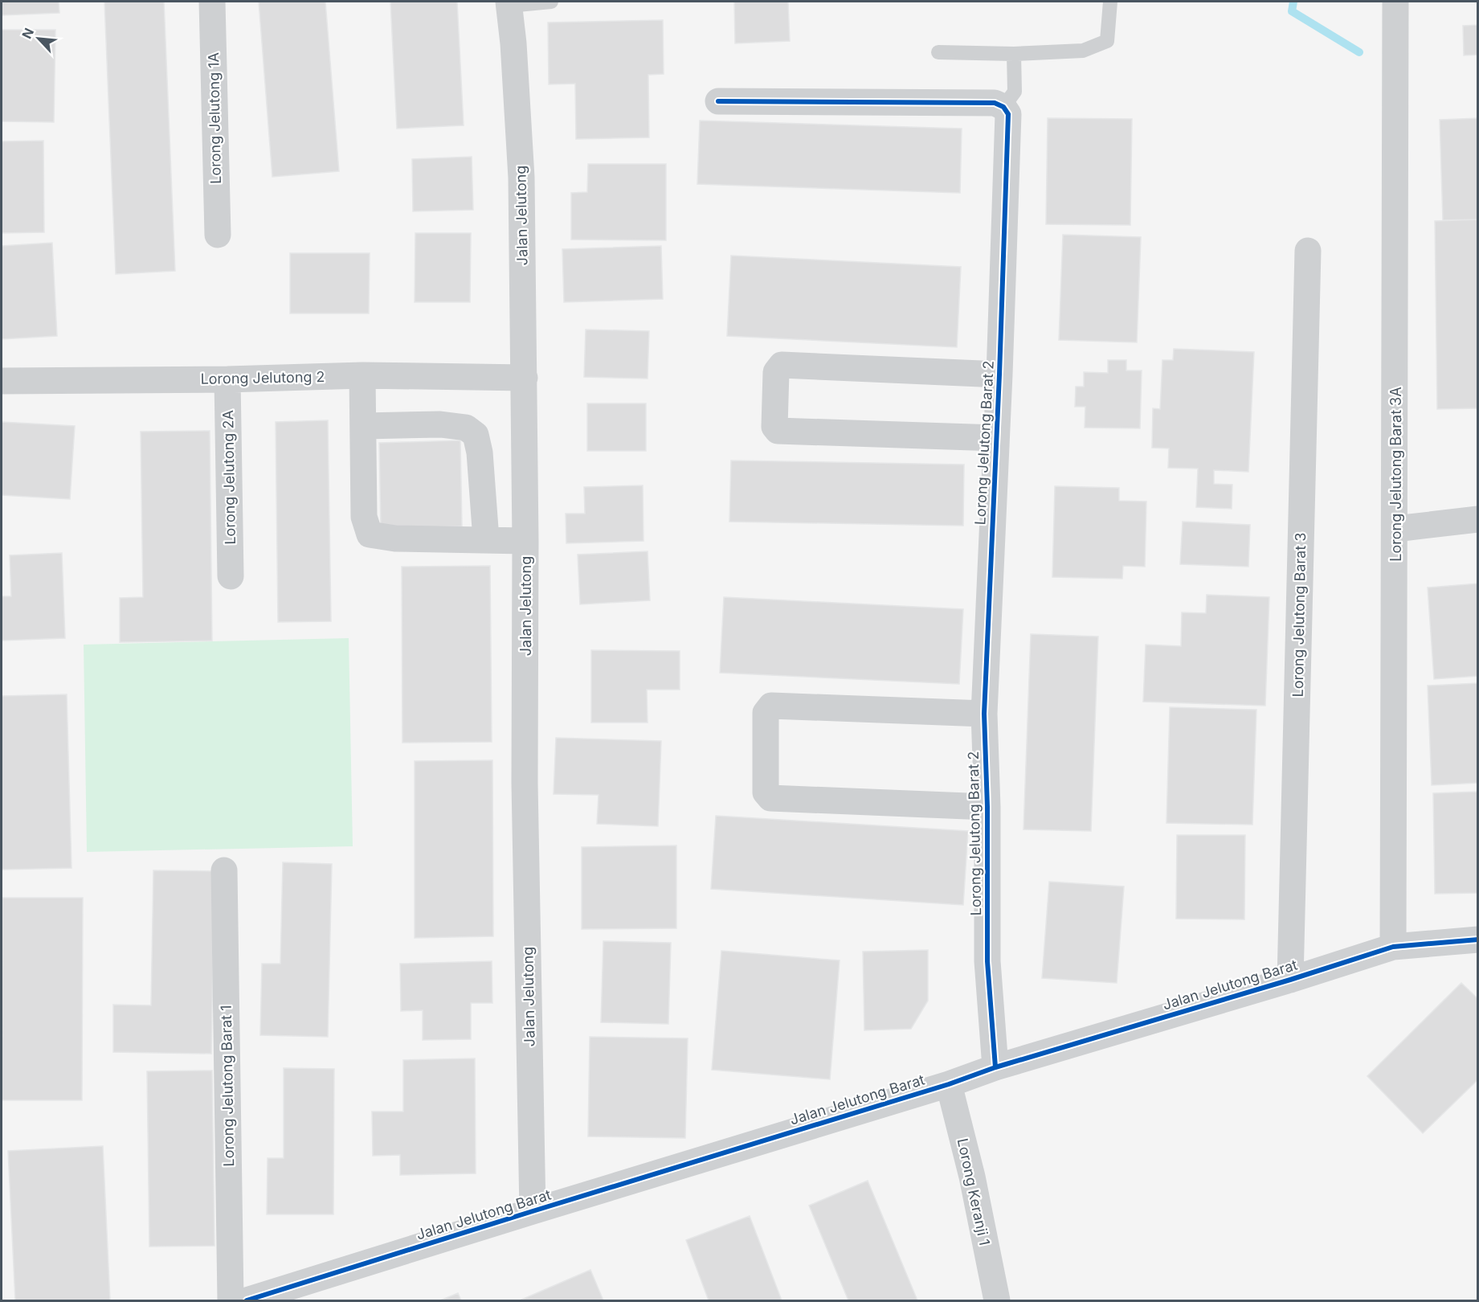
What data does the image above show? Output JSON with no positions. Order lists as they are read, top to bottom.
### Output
{
  "streets": {
    "street": [
      "Lorong Jelutong 1A",
      "Jalan Jelutong",
      "Lorong Jelutong 2",
      "Lorong Jelutong Barat 2",
      "Lorong Jelutong Barat 3A",
      "Lorong Jelutong 2A",
      "Lorong Jelutong Barat 3",
      "Jalan Jelutong Barat",
      "Lorong Jelutong Barat 1",
      "Lorong Keranji 1"
    ]
  },
  "crossings": [
    ["Jalan Jelutong", "Lorong Jelutong 2"],
    ["Jalan Jelutong", "Jalan Jelutong Barat"],
    ["Lorong Jelutong 2", "Lorong Jelutong 2A"],
    ["Lorong Jelutong Barat 2", "Jalan Jelutong Barat"],
    ["Lorong Jelutong Barat 3A", "Jalan Jelutong Barat"],
    ["Lorong Jelutong Barat 3", "Jalan Jelutong Barat"],
    ["Jalan Jelutong Barat", "Lorong Keranji 1"]
  ],
  "north": "top left"
}
